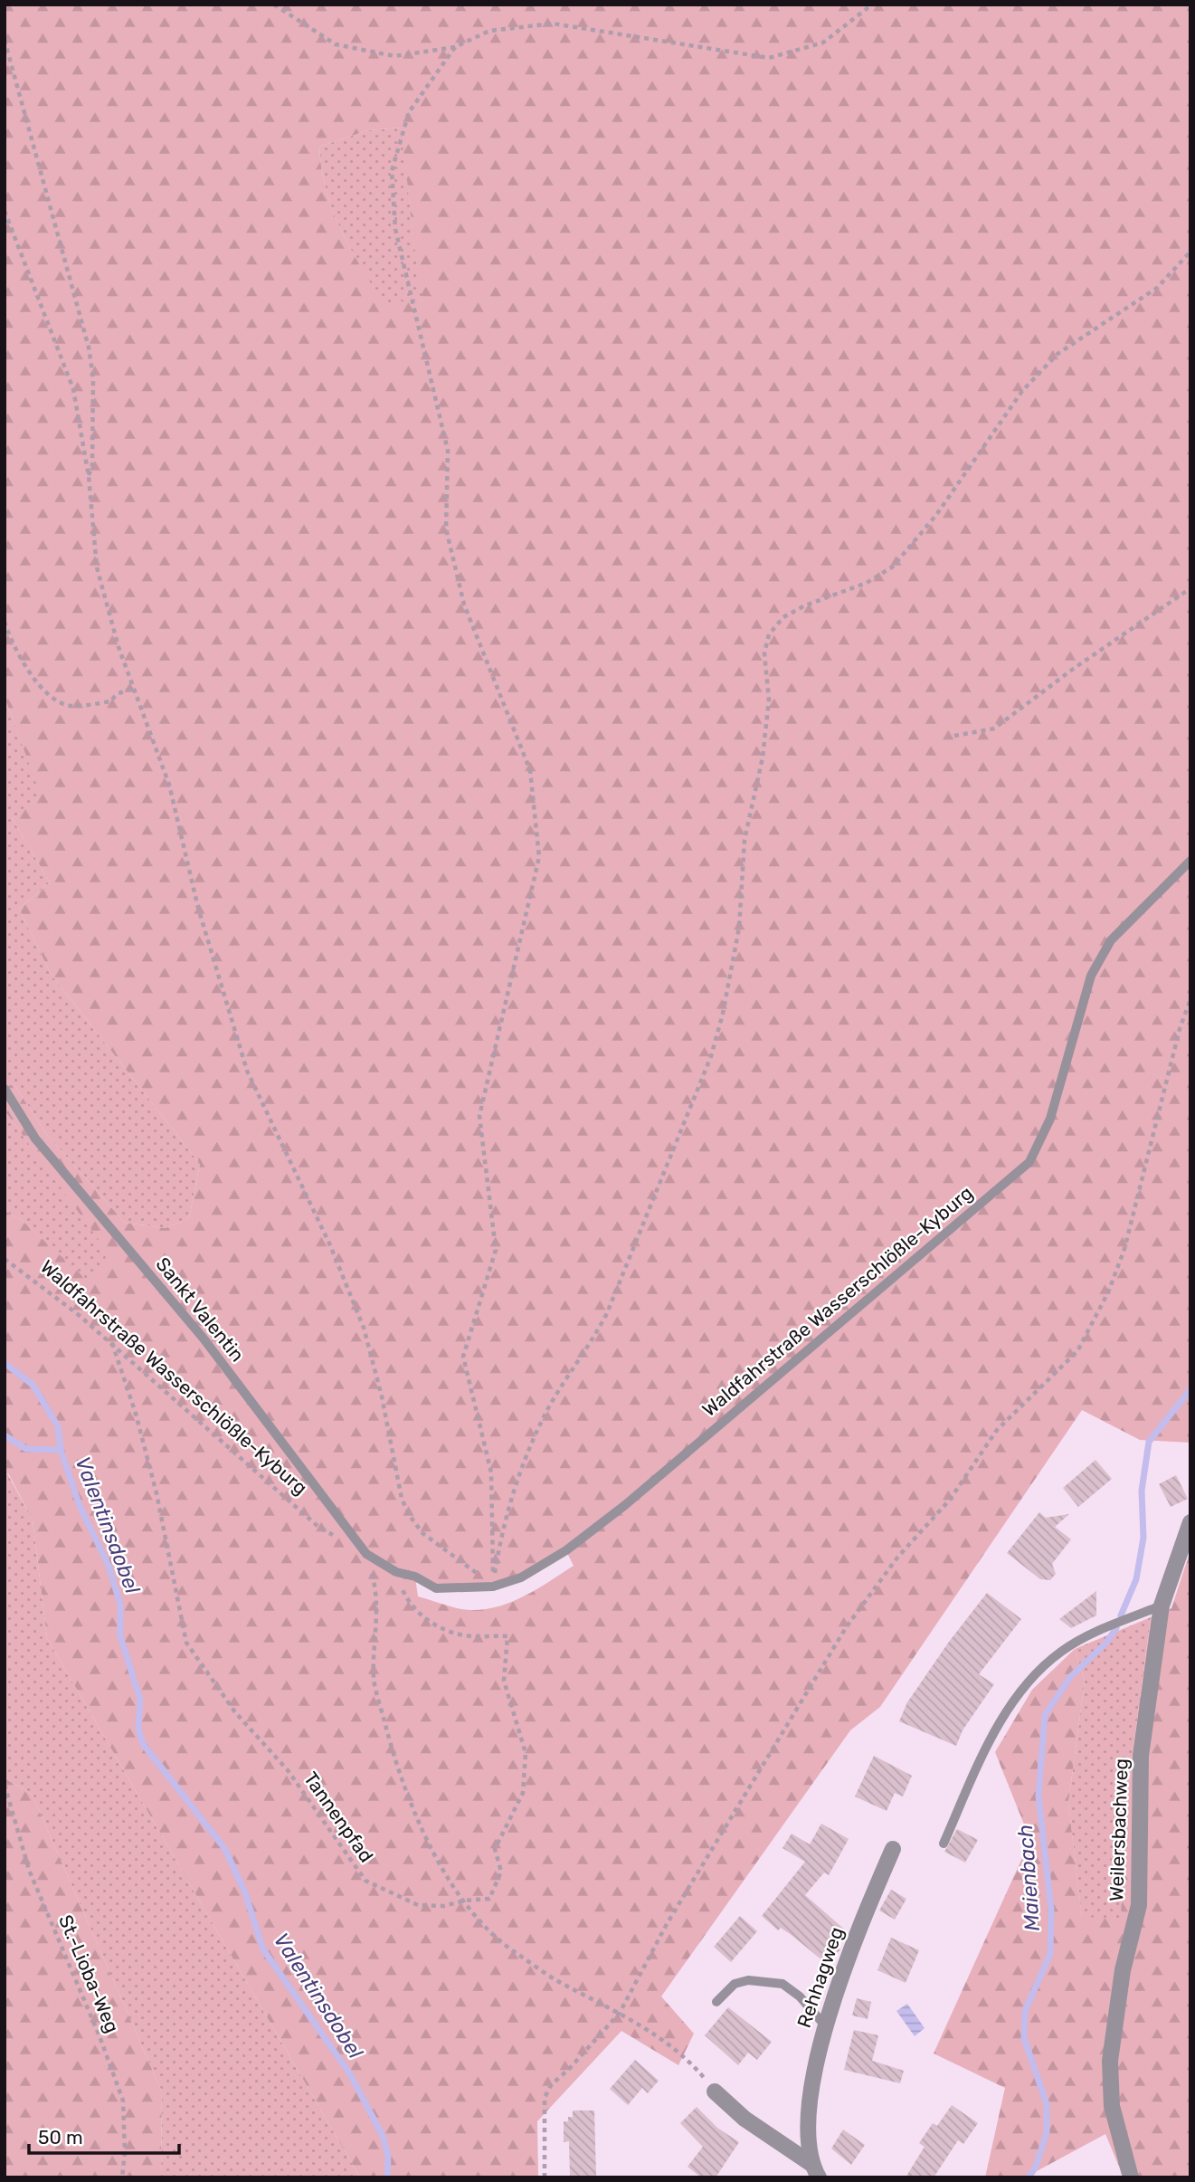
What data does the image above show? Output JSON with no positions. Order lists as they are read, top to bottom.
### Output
{
  "streets": {
    "street": ["Weilersbachweg", "Rehhagweg"],
    "lane": ["Waldfahrstraße Wasserschlößle-Kyburg", "Sankt Valentin"],
    "path": ["Tannenpfad", "St.-Lioba-Weg"]
  },
  "crossings": [
    ["Waldfahrstraße Wasserschlößle-Kyburg", "Sankt Valentin"],
    ["Waldfahrstraße Wasserschlößle-Kyburg", "Tannenpfad"]
  ],
  "water": ["Valentinsdobel", "Maienbach"],
  "scale_bar": "50 m"
}
